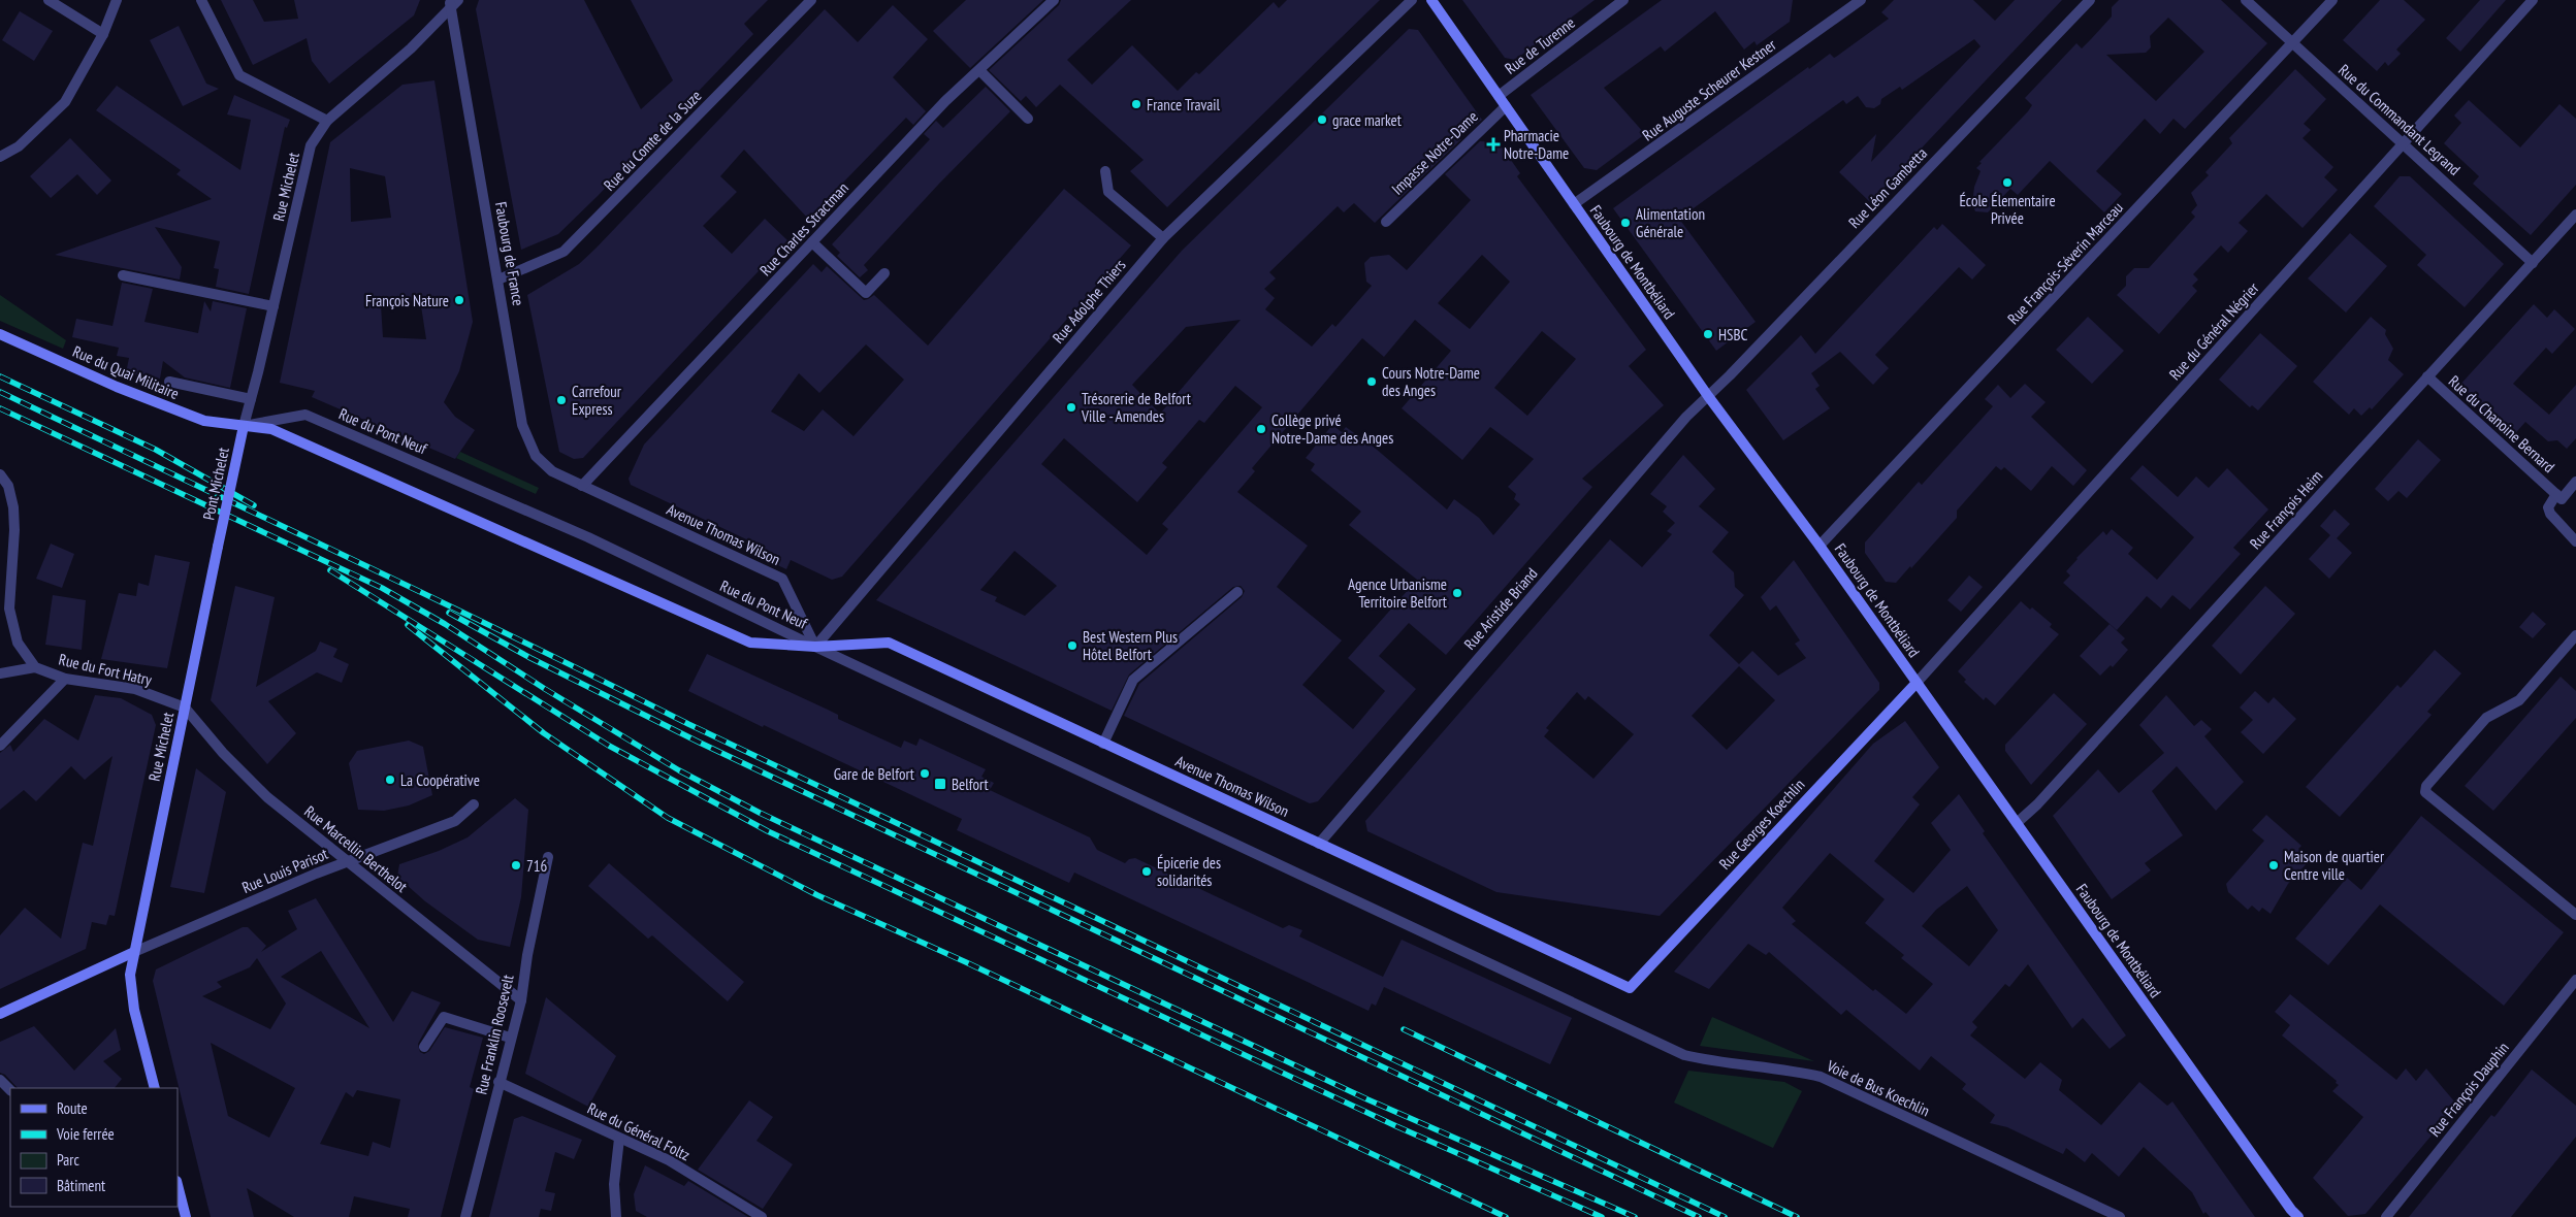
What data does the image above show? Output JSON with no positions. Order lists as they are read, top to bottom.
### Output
{
  "streets": {
    "street": [
      "Rue de Turenne",
      "Rue Auguste Scheurer Kestner",
      "Rue du Commandant Legrand",
      "Rue du Comte de la Suze",
      "Impasse Notre-Dame",
      "Rue Michelet",
      "Rue Léon Gambetta",
      "Rue Charles Stractman",
      "Faubourg de France",
      "Faubourg de Montbéliard",
      "Rue François-Séverin Marceau",
      "Rue Adolphe Thiers",
      "Rue du Général Négrier",
      "Rue du Quai Militaire",
      "Rue du Chanoine Bernard",
      "Rue du Pont Neuf",
      "Pont Michelet",
      "Rue François Heim",
      "Avenue Thomas Wilson",
      "Rue Aristide Briand",
      "Rue du Fort Hatry",
      "Rue Georges Koechlin",
      "Rue Marcellin Berthelot",
      "Rue Louis Parisot",
      "Rue Franklin Roosevelt",
      "Voie de Bus Koechlin",
      "Rue François Dauphin",
      "Rue du Général Foltz"
    ]
  },
  "crossings": [
    ["Rue de Turenne", "Faubourg de Montbéliard"],
    ["Rue Auguste Scheurer Kestner", "Faubourg de Montbéliard"],
    ["Rue du Commandant Legrand", "Rue François-Séverin Marceau"],
    ["Rue du Commandant Legrand", "Rue du Général Négrier"],
    ["Rue du Commandant Legrand", "Rue François Heim"],
    ["Rue du Comte de la Suze", "Faubourg de France"],
    ["Impasse Notre-Dame", "Faubourg de Montbéliard"],
    ["Rue Michelet", "Faubourg de France"],
    ["Rue Michelet", "Rue du Quai Militaire"],
    ["Rue Michelet", "Rue du Pont Neuf"],
    ["Rue Michelet", "Pont Michelet"],
    ["Rue Michelet", "Rue du Fort Hatry"],
    ["Rue Michelet", "Rue Marcellin Berthelot"],
    ["Rue Michelet", "Rue Louis Parisot"],
    ["Rue Léon Gambetta", "Faubourg de Montbéliard"],
    ["Rue Léon Gambetta", "Rue Aristide Briand"],
    ["Rue Charles Stractman", "Faubourg de France"],
    ["Rue Charles Stractman", "Avenue Thomas Wilson"],
    ["Faubourg de France", "Avenue Thomas Wilson"],
    ["Faubourg de Montbéliard", "Rue François-Séverin Marceau"],
    ["Faubourg de Montbéliard", "Rue du Général Négrier"],
    ["Faubourg de Montbéliard", "Rue François Heim"],
    ["Faubourg de Montbéliard", "Rue Aristide Briand"],
    ["Faubourg de Montbéliard", "Rue Georges Koechlin"],
    ["Rue Adolphe Thiers", "Rue du Pont Neuf"],
    ["Rue Adolphe Thiers", "Avenue Thomas Wilson"],
    ["Rue Adolphe Thiers", "Voie de Bus Koechlin"],
    ["Rue du Général Négrier", "Rue Georges Koechlin"],
    ["Rue du Quai Militaire", "Rue du Pont Neuf"],
    ["Rue du Quai Militaire", "Pont Michelet"],
    ["Rue du Chanoine Bernard", "Rue François Heim"],
    ["Rue du Pont Neuf", "Pont Michelet"],
    ["Rue du Pont Neuf", "Avenue Thomas Wilson"],
    ["Rue du Pont Neuf", "Voie de Bus Koechlin"],
    ["Avenue Thomas Wilson", "Rue Aristide Briand"],
    ["Avenue Thomas Wilson", "Rue Georges Koechlin"],
    ["Avenue Thomas Wilson", "Voie de Bus Koechlin"],
    ["Rue du Fort Hatry", "Rue Marcellin Berthelot"],
    ["Rue Marcellin Berthelot", "Rue Louis Parisot"],
    ["Rue Marcellin Berthelot", "Rue Franklin Roosevelt"],
    ["Rue Franklin Roosevelt", "Rue du Général Foltz"]
  ],
  "places": {
    "other": [
      "France Travail",
      "grace market",
      "École Élementaire Privée",
      "Alimentation Générale",
      "François Nature",
      "HSBC",
      "Cours Notre-Dame des Anges",
      "Carrefour Express",
      "Trésorerie de Belfort Ville - Amendes",
      "Collège privé Notre-Dame des Anges",
      "Agence Urbanisme Territoire Belfort",
      "Best Western Plus Hôtel Belfort",
      "Gare de Belfort",
      "La Coopérative",
      "716",
      "Maison de quartier Centre ville",
      "Épicerie des solidarités"
    ],
    "health": ["Pharmacie Notre-Dame"],
    "transit": ["Belfort"]
  },
  "legend": [
    "Route",
    "Voie ferrée",
    "Parc",
    "Bâtiment"
  ]
}
